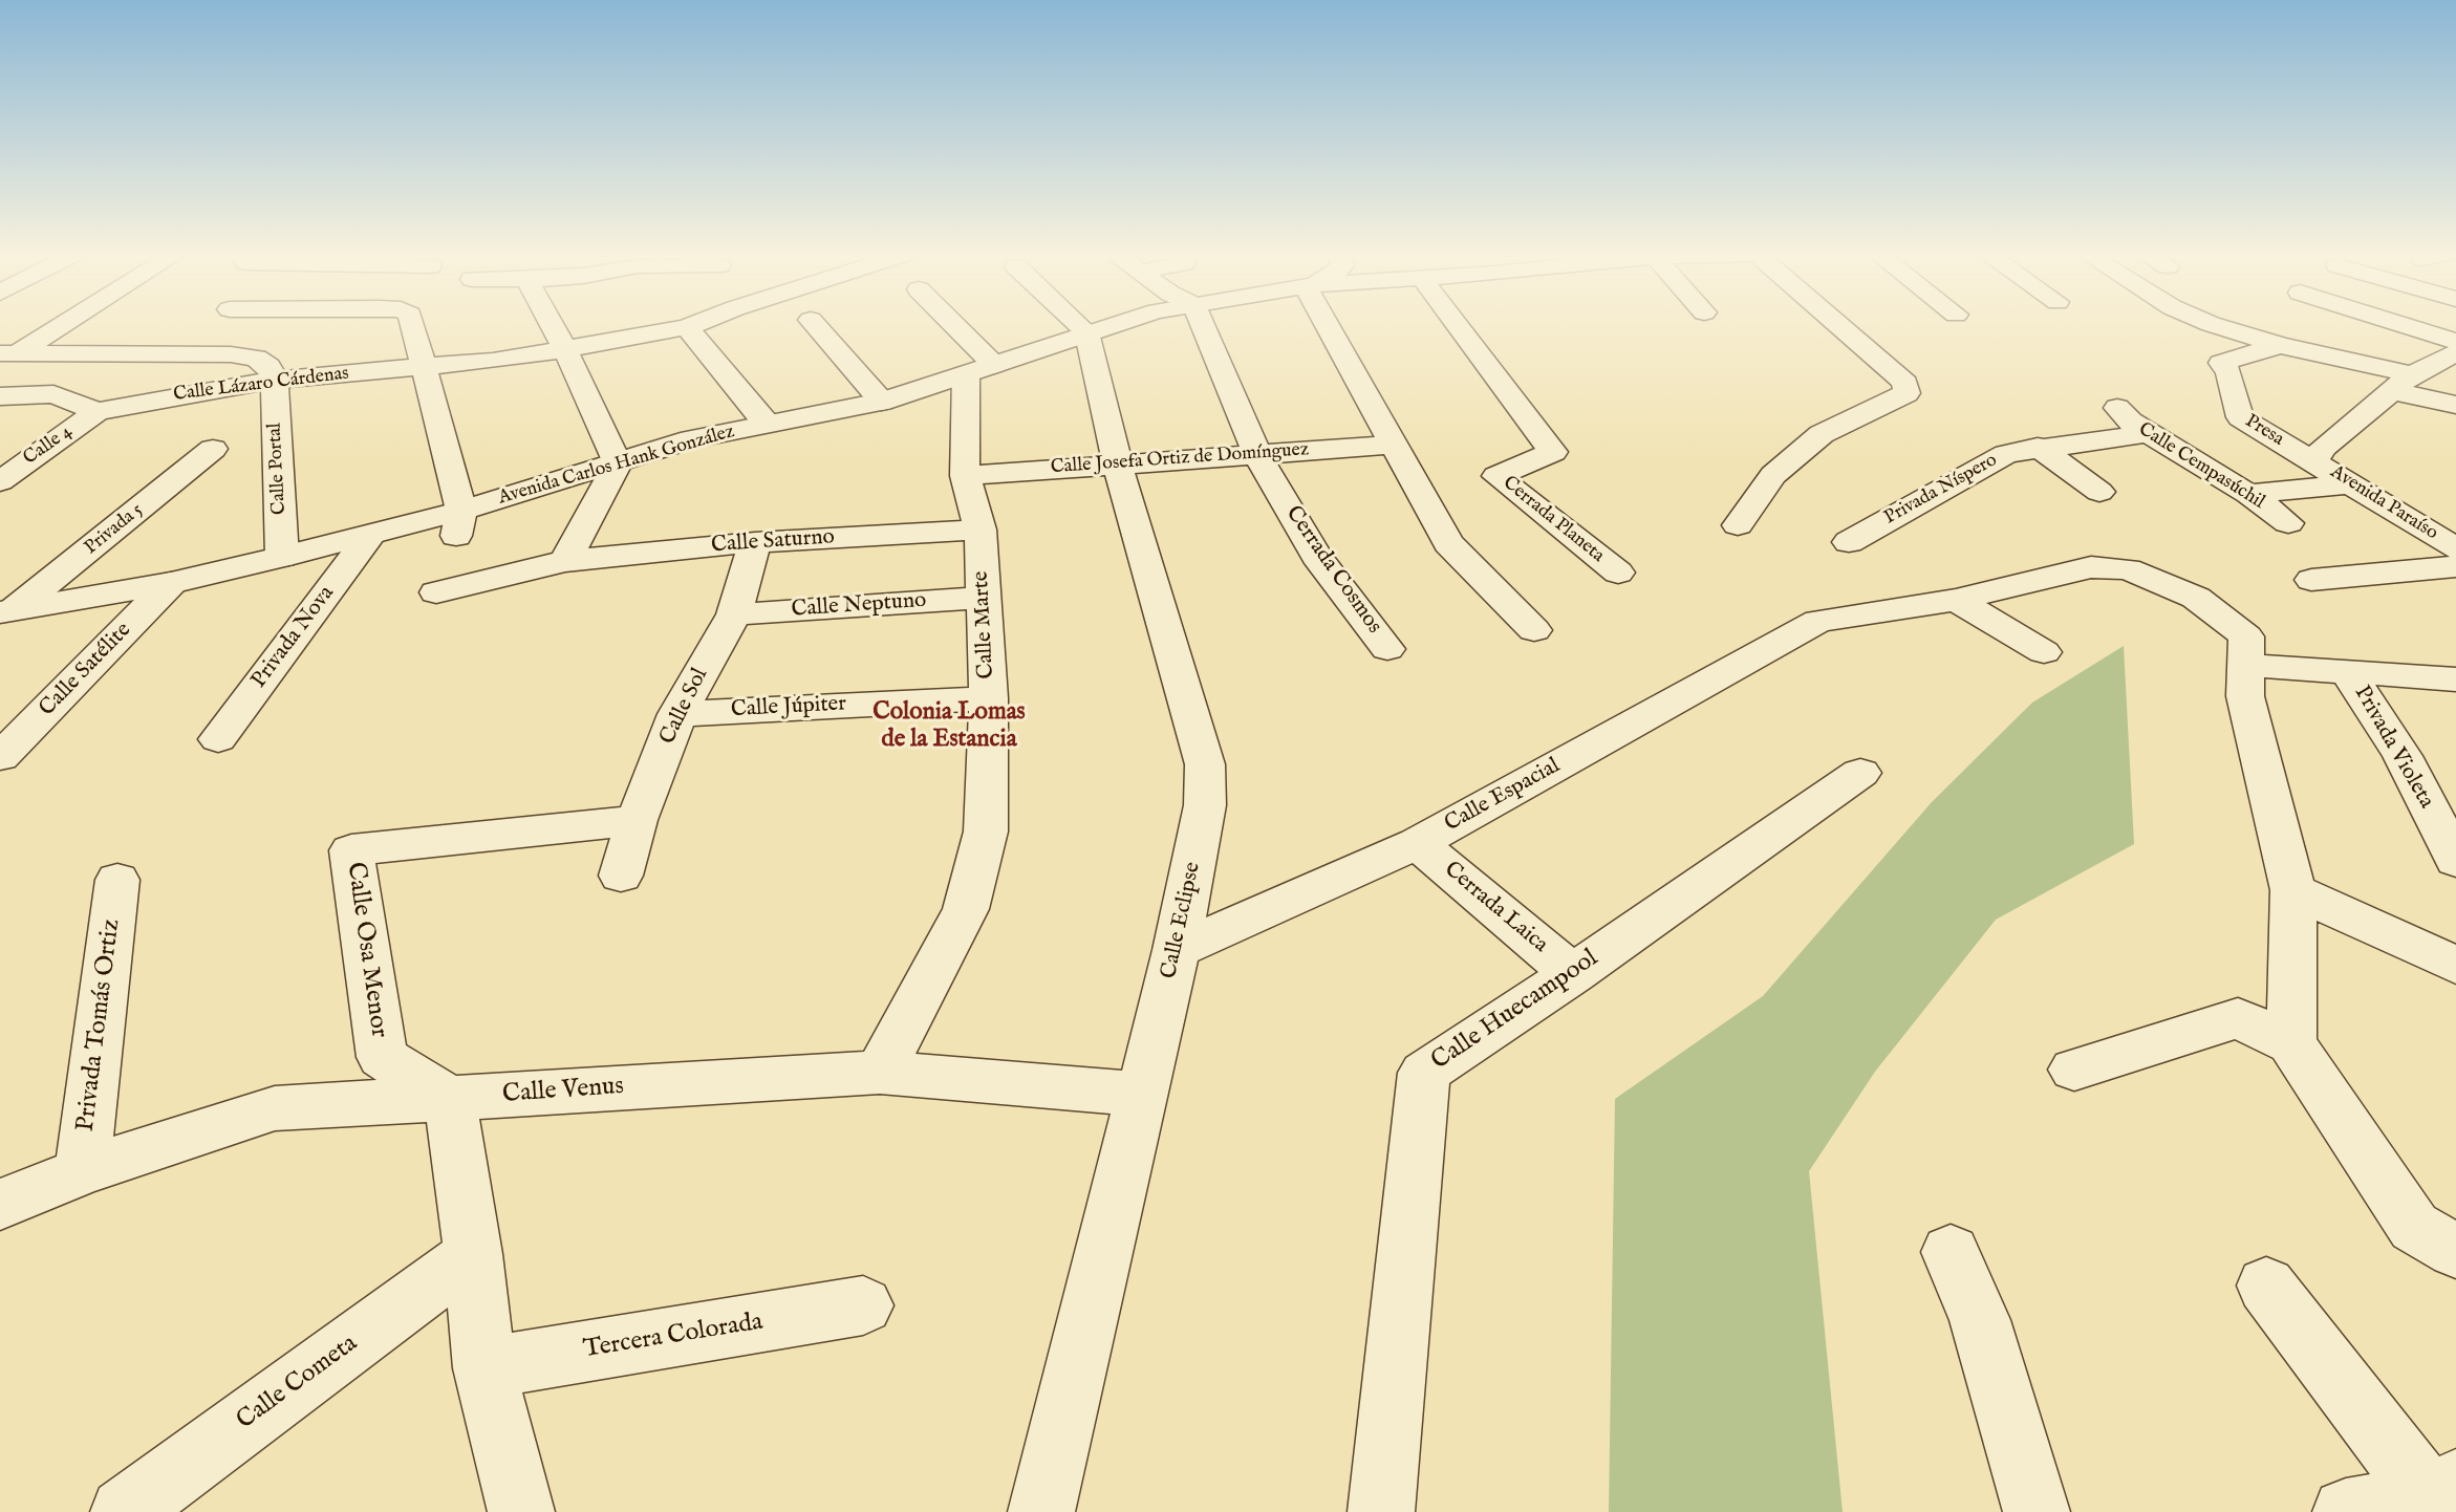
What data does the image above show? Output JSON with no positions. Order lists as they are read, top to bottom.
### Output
{
  "streets": {
    "street": [
      "Calle Lázaro Cárdenas",
      "Presa",
      "Calle 4",
      "Calle Josefa Ortiz de Domínguez",
      "Avenida Carlos Hank González",
      "Calle Cempasúchil",
      "Calle Portal",
      "Privada Níspero",
      "Avenida Paraíso",
      "Cerrada Planeta",
      "Privada 5",
      "Calle Saturno",
      "Cerrada Cosmos",
      "Calle Neptuno",
      "Calle Marte",
      "Privada Nova",
      "Calle Satélite",
      "Calle Sol",
      "Calle Júpiter",
      "Privada Violeta",
      "Calle Espacial",
      "Cerrada Laica",
      "Calle Eclipse",
      "Calle Osa Menor",
      "Calle Huecampool",
      "Privada Tomás Ortiz",
      "Calle Venus",
      "Tercera Colorada",
      "Calle Cometa"
    ]
  },
  "crossings": [
    ["Calle Lázaro Cárdenas", "Calle 4"],
    ["Calle Lázaro Cárdenas", "Calle Portal"],
    ["Presa", "Avenida Paraíso"],
    ["Calle Josefa Ortiz de Domínguez", "Cerrada Cosmos"],
    ["Calle Josefa Ortiz de Domínguez", "Calle Marte"],
    ["Calle Josefa Ortiz de Domínguez", "Calle Eclipse"],
    ["Avenida Carlos Hank González", "Calle Portal"],
    ["Avenida Carlos Hank González", "Privada 5"],
    ["Avenida Carlos Hank González", "Calle Marte"],
    ["Avenida Carlos Hank González", "Privada Nova"],
    ["Avenida Carlos Hank González", "Calle Satélite"],
    ["Avenida Carlos Hank González", "Calle Eclipse"],
    ["Calle Cempasúchil", "Privada Níspero"],
    ["Calle Saturno", "Calle Marte"],
    ["Calle Saturno", "Calle Sol"],
    ["Calle Neptuno", "Calle Marte"],
    ["Calle Neptuno", "Calle Sol"],
    ["Calle Marte", "Calle Júpiter"],
    ["Calle Marte", "Calle Venus"],
    ["Calle Sol", "Calle Júpiter"],
    ["Calle Sol", "Calle Osa Menor"],
    ["Calle Espacial", "Cerrada Laica"],
    ["Calle Espacial", "Calle Eclipse"],
    ["Cerrada Laica", "Calle Huecampool"],
    ["Calle Eclipse", "Calle Venus"],
    ["Calle Osa Menor", "Calle Venus"],
    ["Privada Tomás Ortiz", "Calle Venus"]
  ],
  "districts": ["Colonia Lomas de la Estancia"]
}
